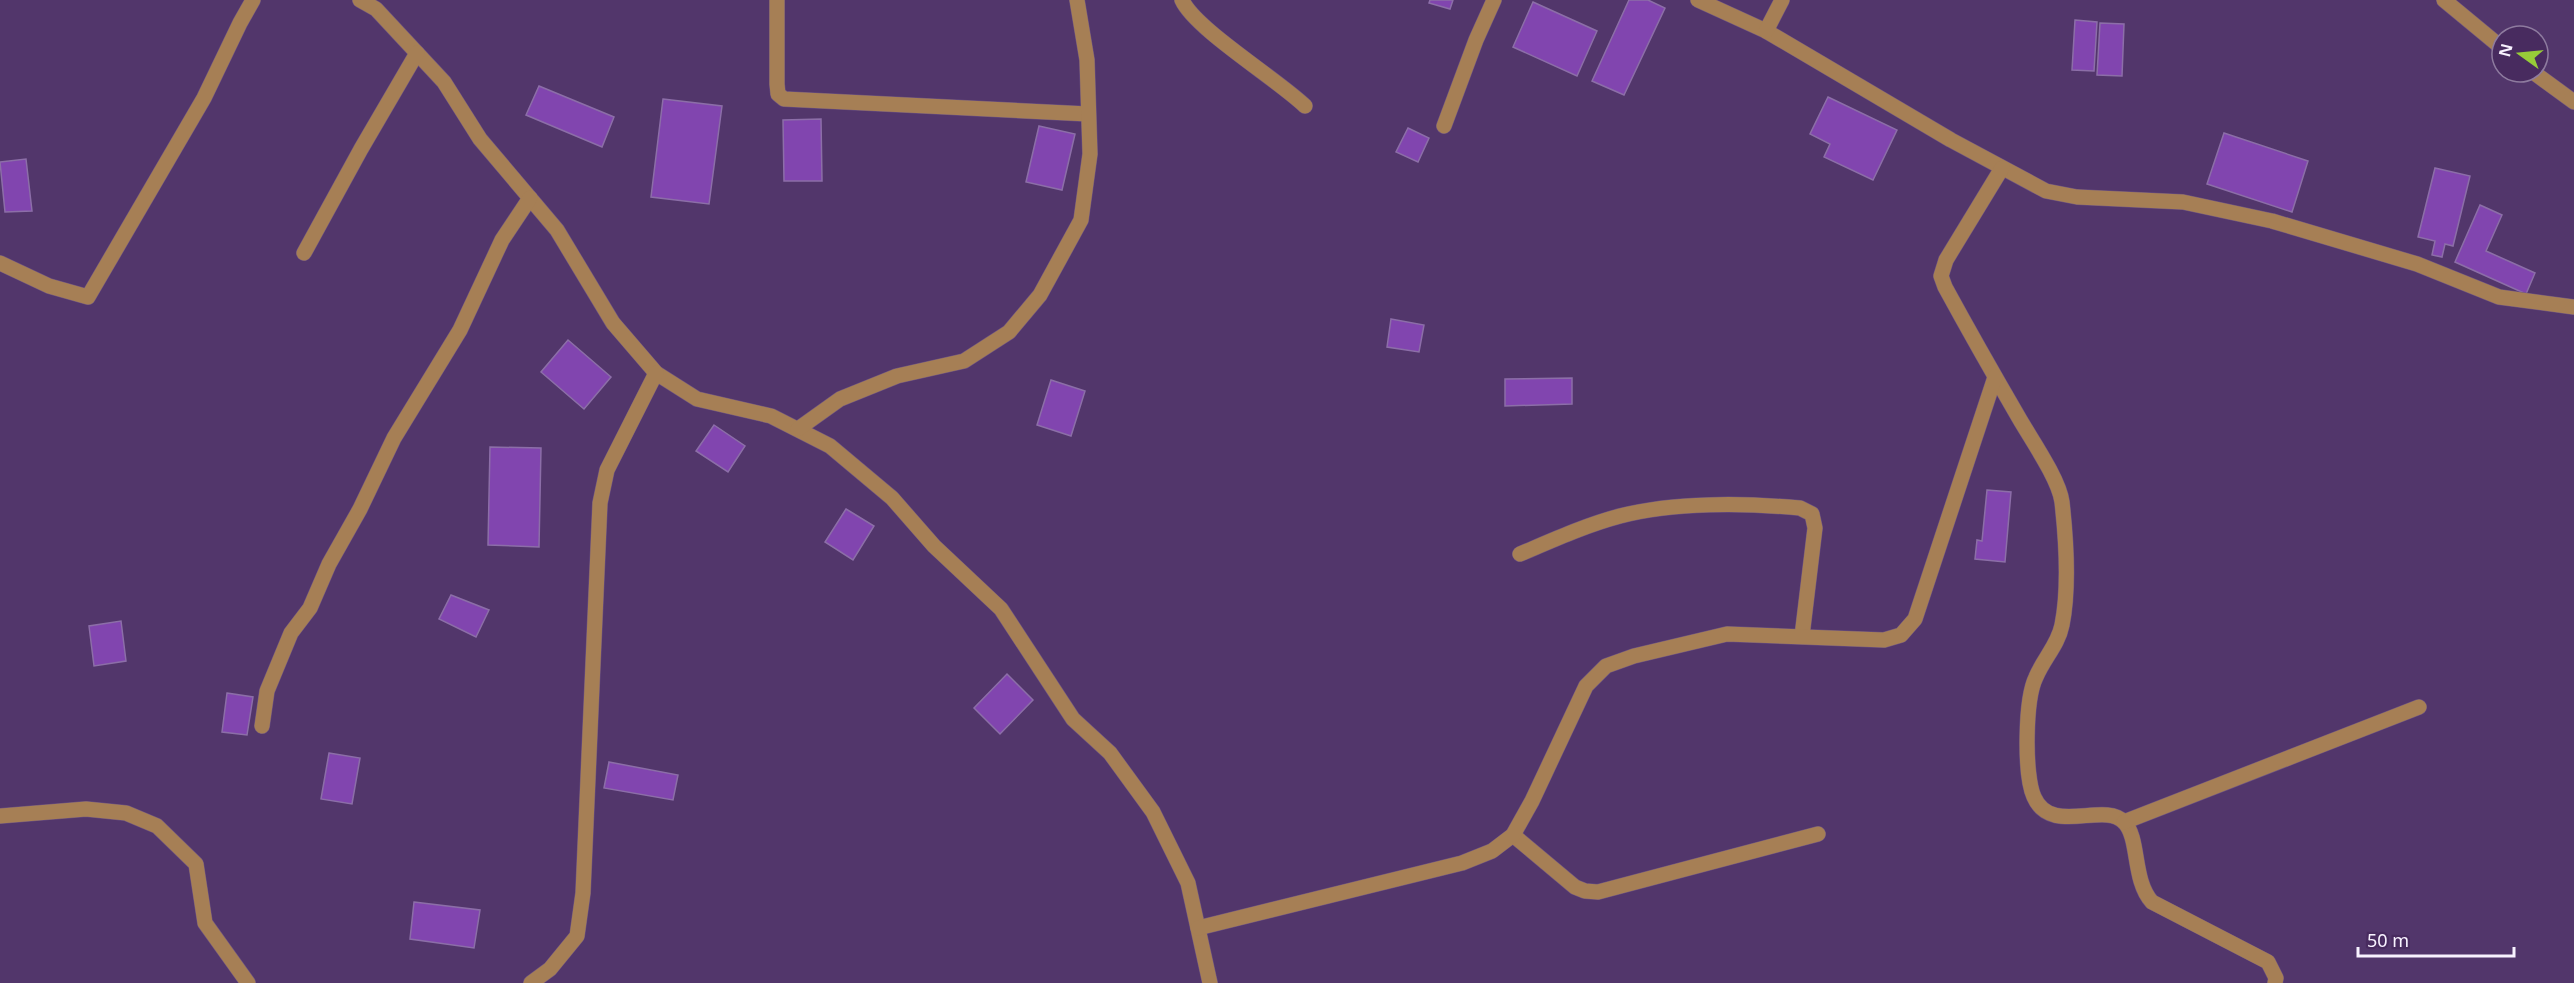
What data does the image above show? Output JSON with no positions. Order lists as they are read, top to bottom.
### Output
{
  "scale_bar": "50 m",
  "north": "left"
}
